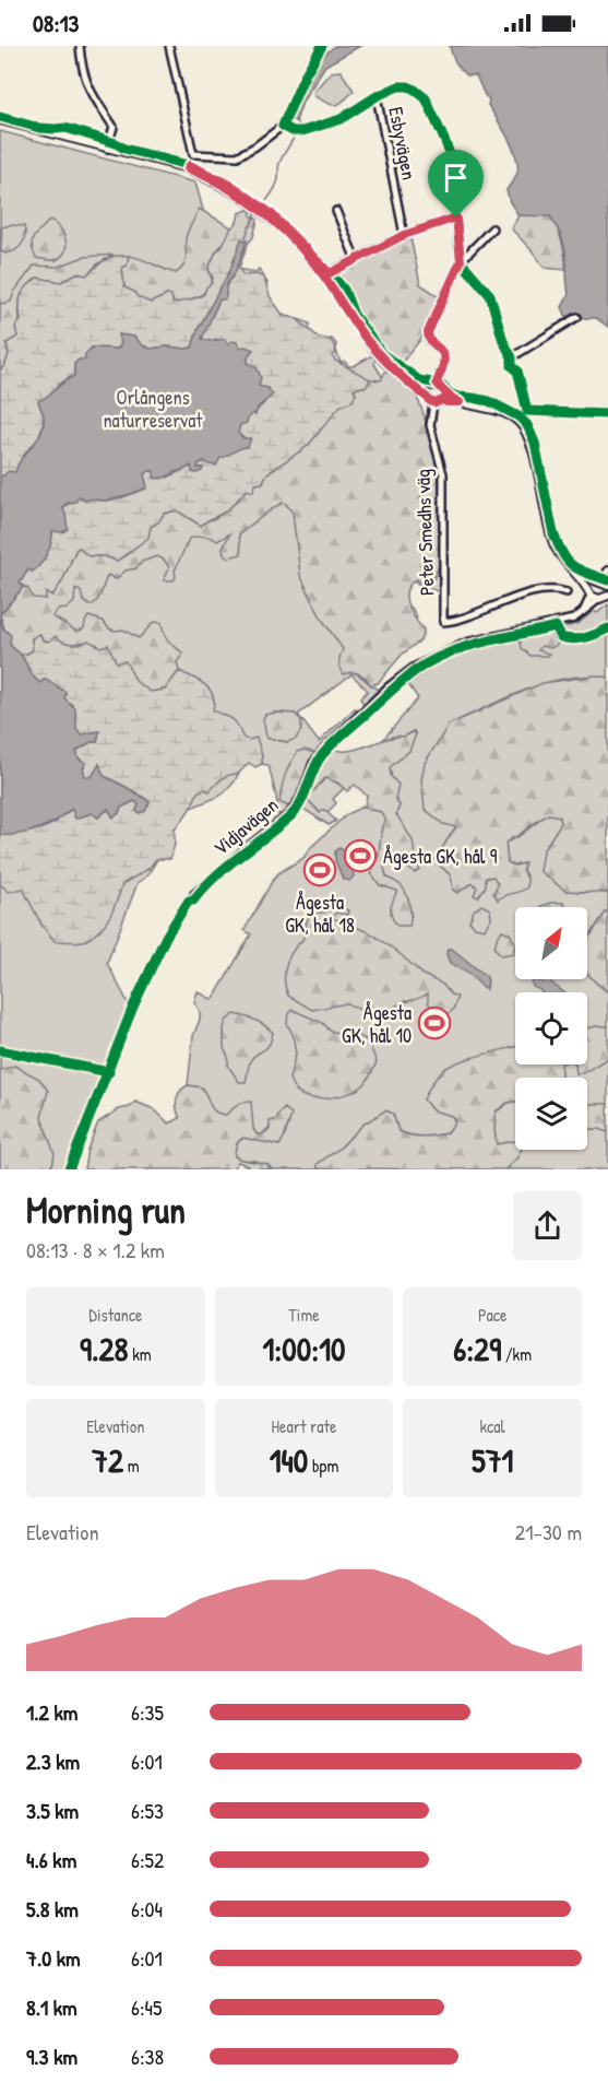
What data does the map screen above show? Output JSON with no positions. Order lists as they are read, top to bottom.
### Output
{
  "streets": {
    "street": ["Esbyvägen", "Peter Smedhs väg", "Vidjavägen"]
  },
  "parks": ["Orlångens naturreservat"],
  "places": {
    "sports": ["Ågesta GK, hål 9", "Ågesta GK, hål 18", "Ågesta GK, hål 10"]
  },
  "north": "top right",
  "page": {
    "status": "08:13",
    "heading": ["Morning run", "08:13 · 8 × 1.2 km"],
    "stats": [
      ["Distance", "9.28 km"],
      ["Time", "1:00:10"],
      ["Pace", "6:29 /km"],
      ["Elevation", "72 m"],
      ["Heart rate", "140 bpm"],
      ["kcal", "571"]
    ],
    "chart": ["Elevation", "21–30 m"],
    "list": [
      {
        "name": "1.2 km",
        "note": "6:35"
      },
      {
        "name": "2.3 km",
        "note": "6:01"
      },
      {
        "name": "3.5 km",
        "note": "6:53"
      },
      {
        "name": "4.6 km",
        "note": "6:52"
      },
      {
        "name": "5.8 km",
        "note": "6:04"
      },
      {
        "name": "7.0 km",
        "note": "6:01"
      },
      {
        "name": "8.1 km",
        "note": "6:45"
      },
      {
        "name": "9.3 km",
        "note": "6:38"
      }
    ]
  }
}
